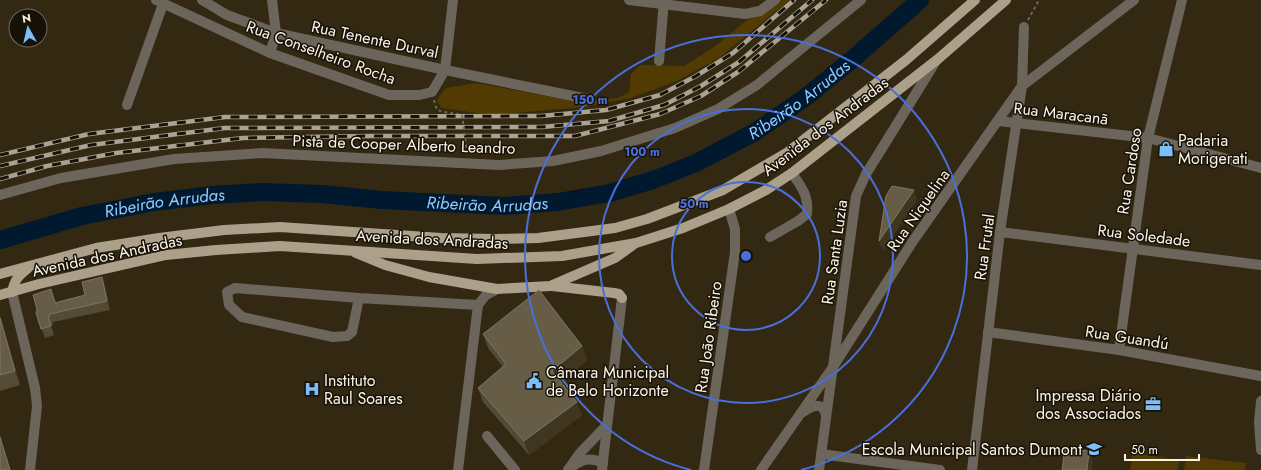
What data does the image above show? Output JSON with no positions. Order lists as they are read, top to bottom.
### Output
{
  "streets": {
    "main road": ["Avenida dos Andradas"],
    "street": [
      "Rua Tenente Durval",
      "Rua Conselheiro Rocha",
      "Rua Maracanã",
      "Pista de Cooper Alberto Leandro",
      "Rua Cardoso",
      "Rua Niquelina",
      "Rua Soledade",
      "Rua Frutal",
      "Rua Santa Luzia",
      "Rua João Ribeiro",
      "Rua Guandú"
    ]
  },
  "crossings": [
    ["Rua Tenente Durval", "Rua Conselheiro Rocha"],
    ["Rua Maracanã", "Rua Cardoso"],
    ["Rua Maracanã", "Rua Niquelina"],
    ["Rua Maracanã", "Rua Frutal"],
    ["Avenida dos Andradas", "Rua Santa Luzia"],
    ["Avenida dos Andradas", "Rua João Ribeiro"],
    ["Rua Cardoso", "Rua Soledade"],
    ["Rua Cardoso", "Rua Guandú"],
    ["Rua Niquelina", "Rua Frutal"],
    ["Rua Niquelina", "Rua Santa Luzia"],
    ["Rua Soledade", "Rua Frutal"],
    ["Rua Frutal", "Rua Guandú"]
  ],
  "water": ["Ribeirão Arrudas"],
  "places": {
    "shop": ["Padaria Morigerati"],
    "public building": ["Câmara Municipal de Belo Horizonte"],
    "hospital": ["Instituto Raul Soares"],
    "office": ["Impressa Diário dos Associados"],
    "school or university": ["Escola Municipal Santos Dumont"]
  },
  "scale_bar": "50 m",
  "north": "top",
  "rings": ["150 m", "100 m", "50 m"]
}
